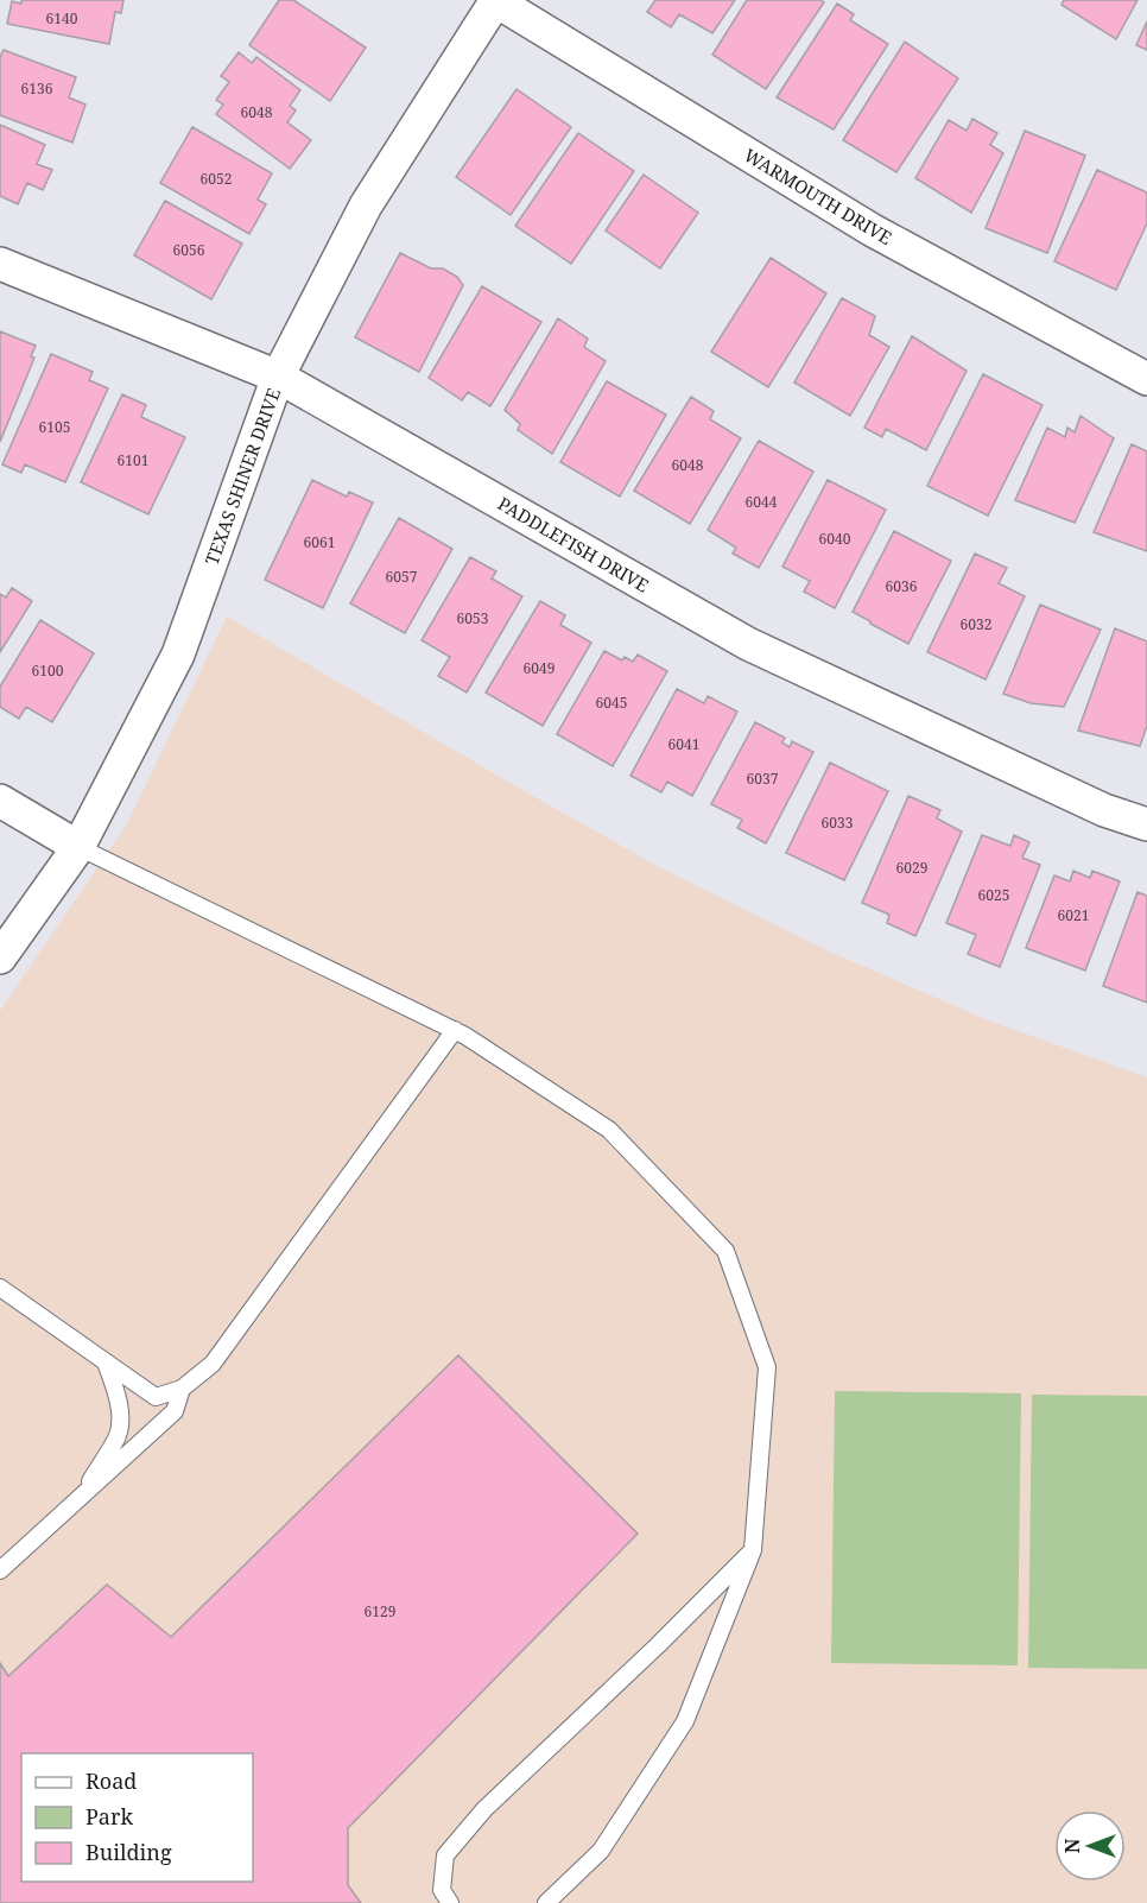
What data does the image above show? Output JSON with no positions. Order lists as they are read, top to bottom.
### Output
{
  "streets": {
    "street": ["WARMOUTH DRIVE", "TEXAS SHINER DRIVE", "PADDLEFISH DRIVE"]
  },
  "crossings": [
    ["WARMOUTH DRIVE", "TEXAS SHINER DRIVE"],
    ["TEXAS SHINER DRIVE", "PADDLEFISH DRIVE"]
  ],
  "house_numbers": [
    "6140",
    "6136",
    "6048",
    "6052",
    "6056",
    "6105",
    "6101",
    "6048",
    "6044",
    "6040",
    "6061",
    "6057",
    "6036",
    "6053",
    "6032",
    "6049",
    "6100",
    "6045",
    "6041",
    "6037",
    "6033",
    "6029",
    "6025",
    "6021",
    "6129"
  ],
  "legend": ["Road", "Park", "Building"],
  "north": "left"
}
